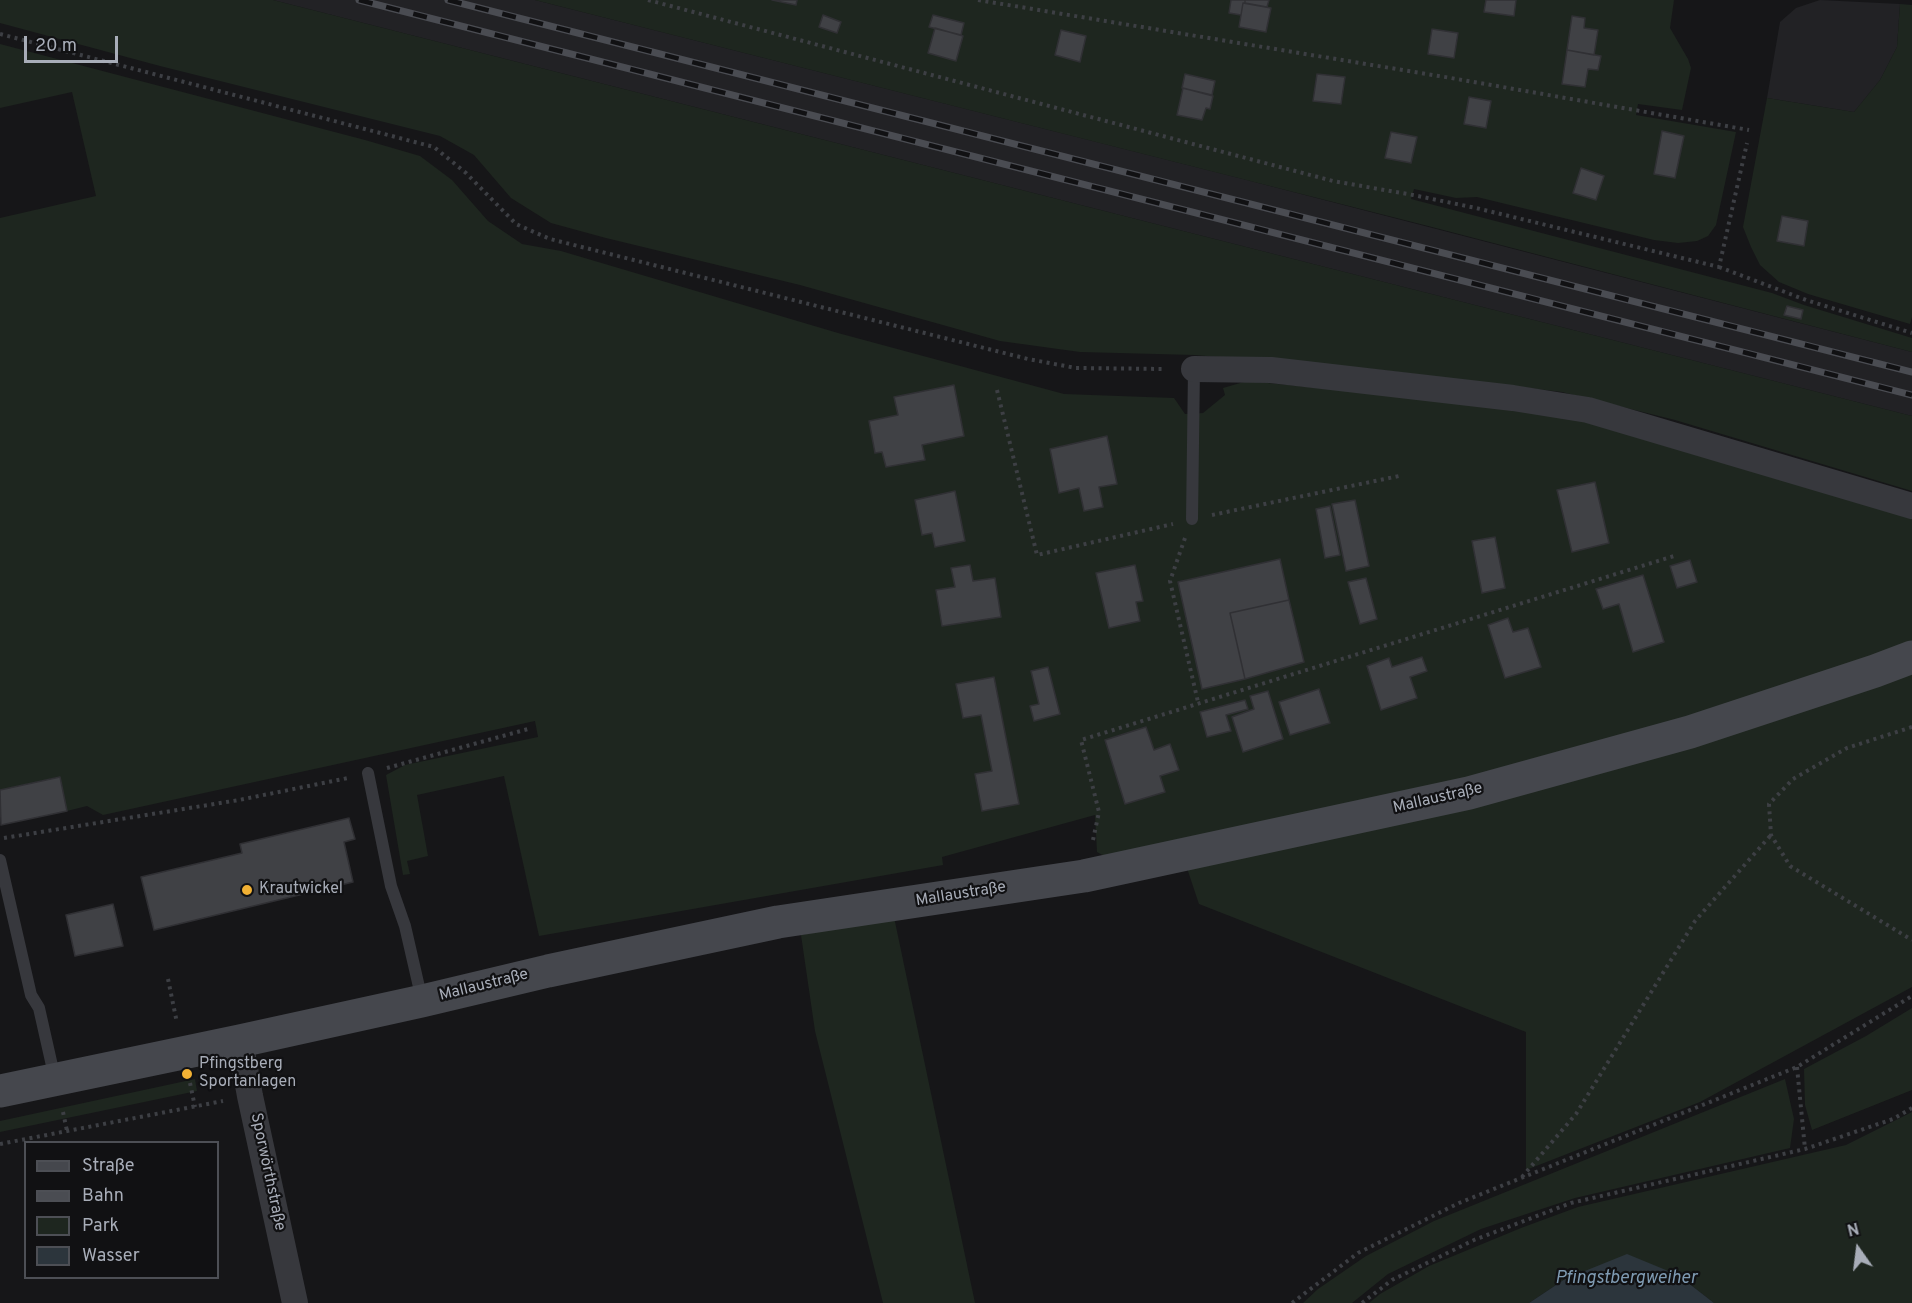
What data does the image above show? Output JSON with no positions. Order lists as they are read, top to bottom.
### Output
{
  "streets": {
    "street": ["Mallaustraße", "Sporwörthstraße"]
  },
  "crossings": [
    ["Mallaustraße", "Sporwörthstraße"]
  ],
  "water": ["Pfingstbergweiher"],
  "places": ["Krautwickel", "Pfingstberg Sportanlagen"],
  "legend": [
    "Straße",
    "Bahn",
    "Park",
    "Wasser"
  ],
  "scale_bar": "20 m",
  "north": "top"
}
